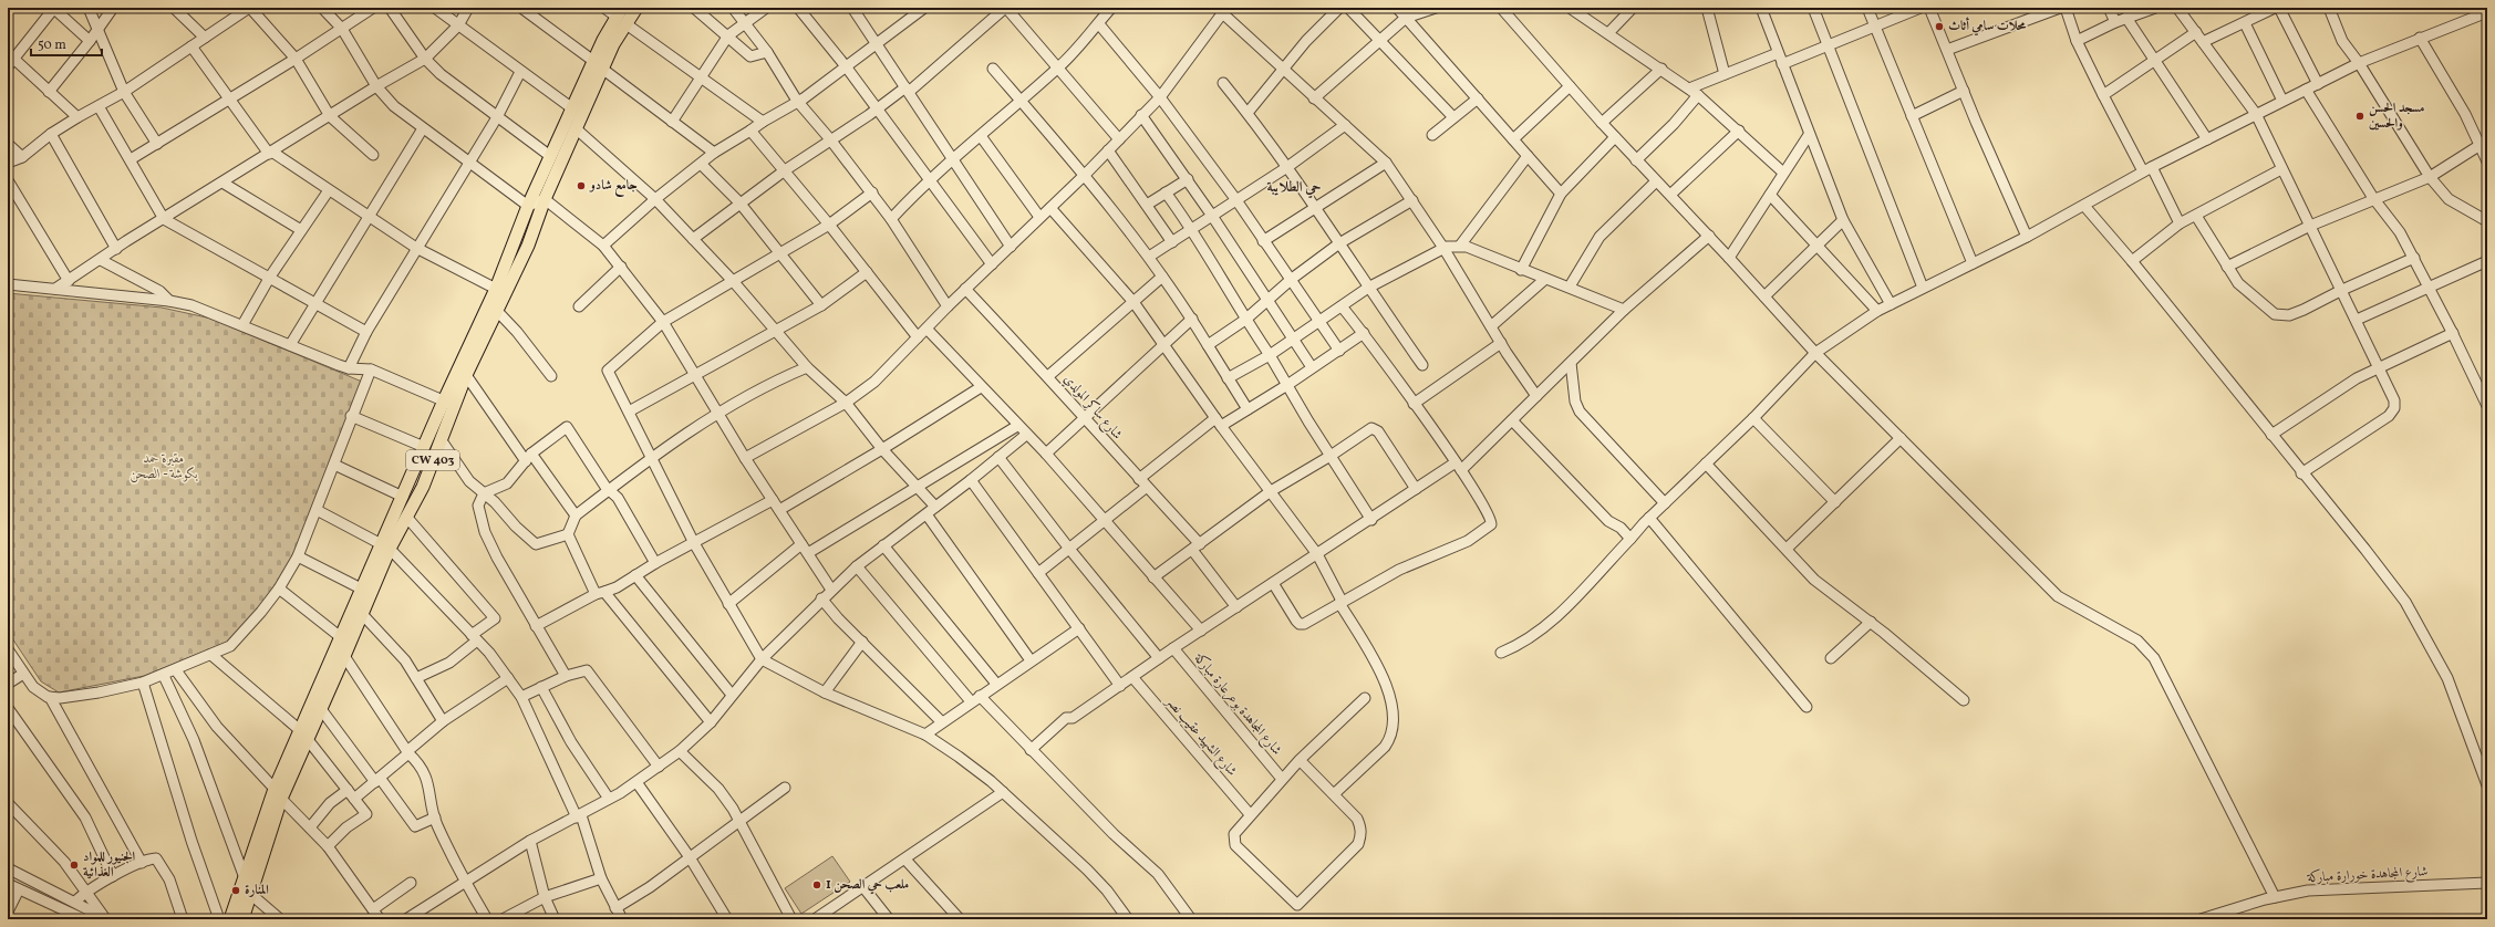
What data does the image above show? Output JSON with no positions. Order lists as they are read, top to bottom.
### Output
{
  "streets": {
    "main road": ["CW 403"],
    "street": [
      "شارع ساكر المولدي",
      "شارع المجاهدة بوعرعارة مباركة",
      "شارع الشهيد عقيب نصر",
      "شارع المجاهدة خورارة مباركة"
    ]
  },
  "districts": ["حي الطلايبة"],
  "parks": ["مقبرة حمد بكوشة - الصحن"],
  "places": [
    "محلات سامي أثاث",
    "مسجد الحسن والحسين",
    "جامع شادو",
    "الجنيور للمواد الغذائية",
    "ملعب حي الصحن 1",
    "المنارة"
  ],
  "scale_bar": "50 m"
}
